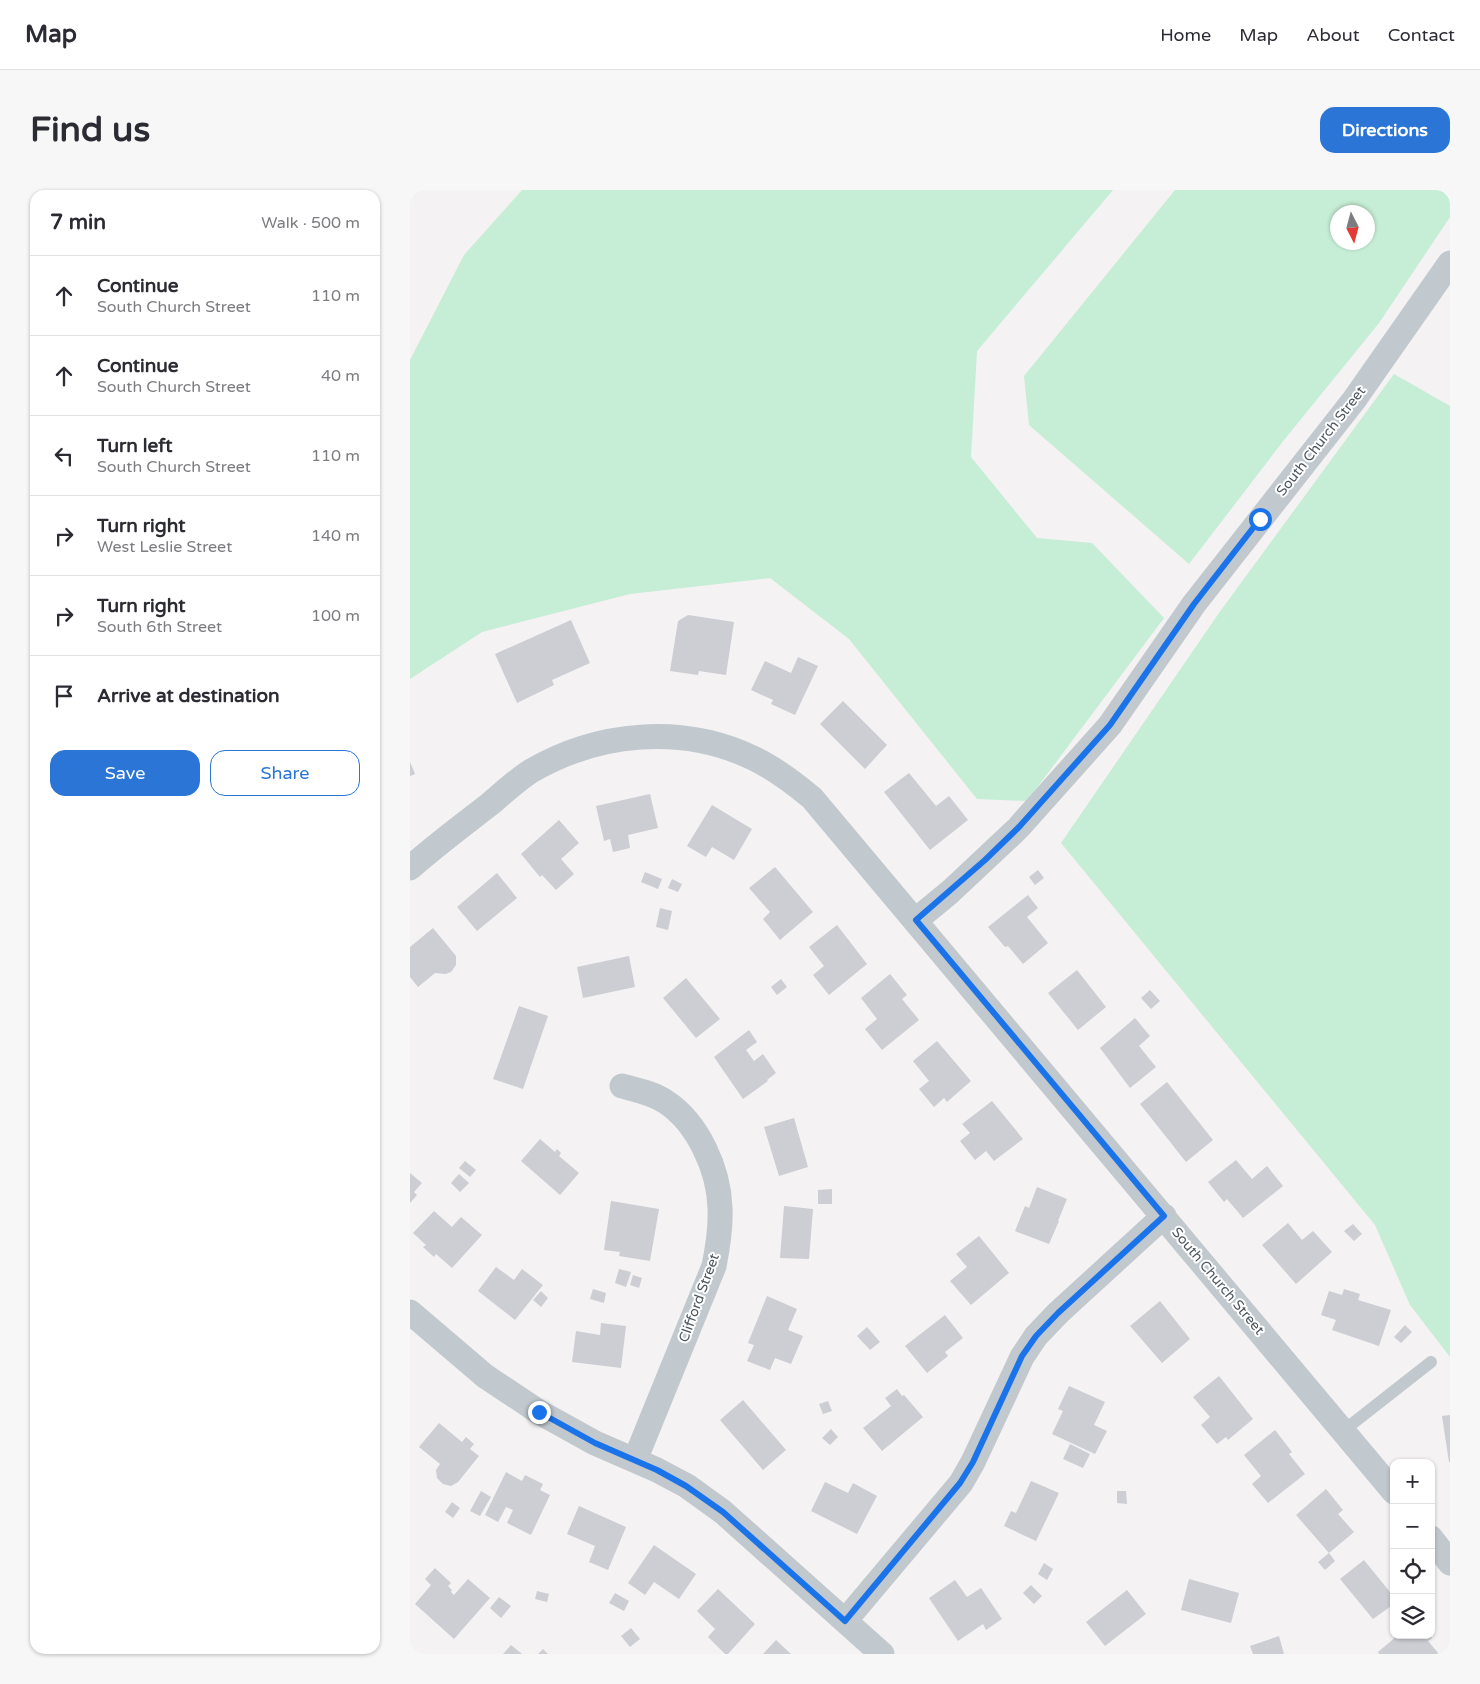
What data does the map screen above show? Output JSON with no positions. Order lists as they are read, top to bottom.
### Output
{
  "streets": {
    "street": ["South Church Street", "Clifford Street"]
  },
  "north": "bottom",
  "page": {
    "header": "Map",
    "nav": [
      "Home",
      "Map",
      "About",
      "Contact"
    ],
    "buttons": [
      "Directions",
      ["Save", "Share"]
    ],
    "title": "Find us",
    "heading": ["7 min", "Walk · 500 m"],
    "list": [
      ["Continue", "South Church Street", "110 m"],
      ["Continue", "South Church Street", "40 m"],
      ["Turn left", "South Church Street", "110 m"],
      ["Turn right", "West Leslie Street", "140 m"],
      ["Turn right", "South 6th Street", "100 m"],
      "Arrive at destination"
    ],
    "map_buttons": ["+", "−"]
  }
}
